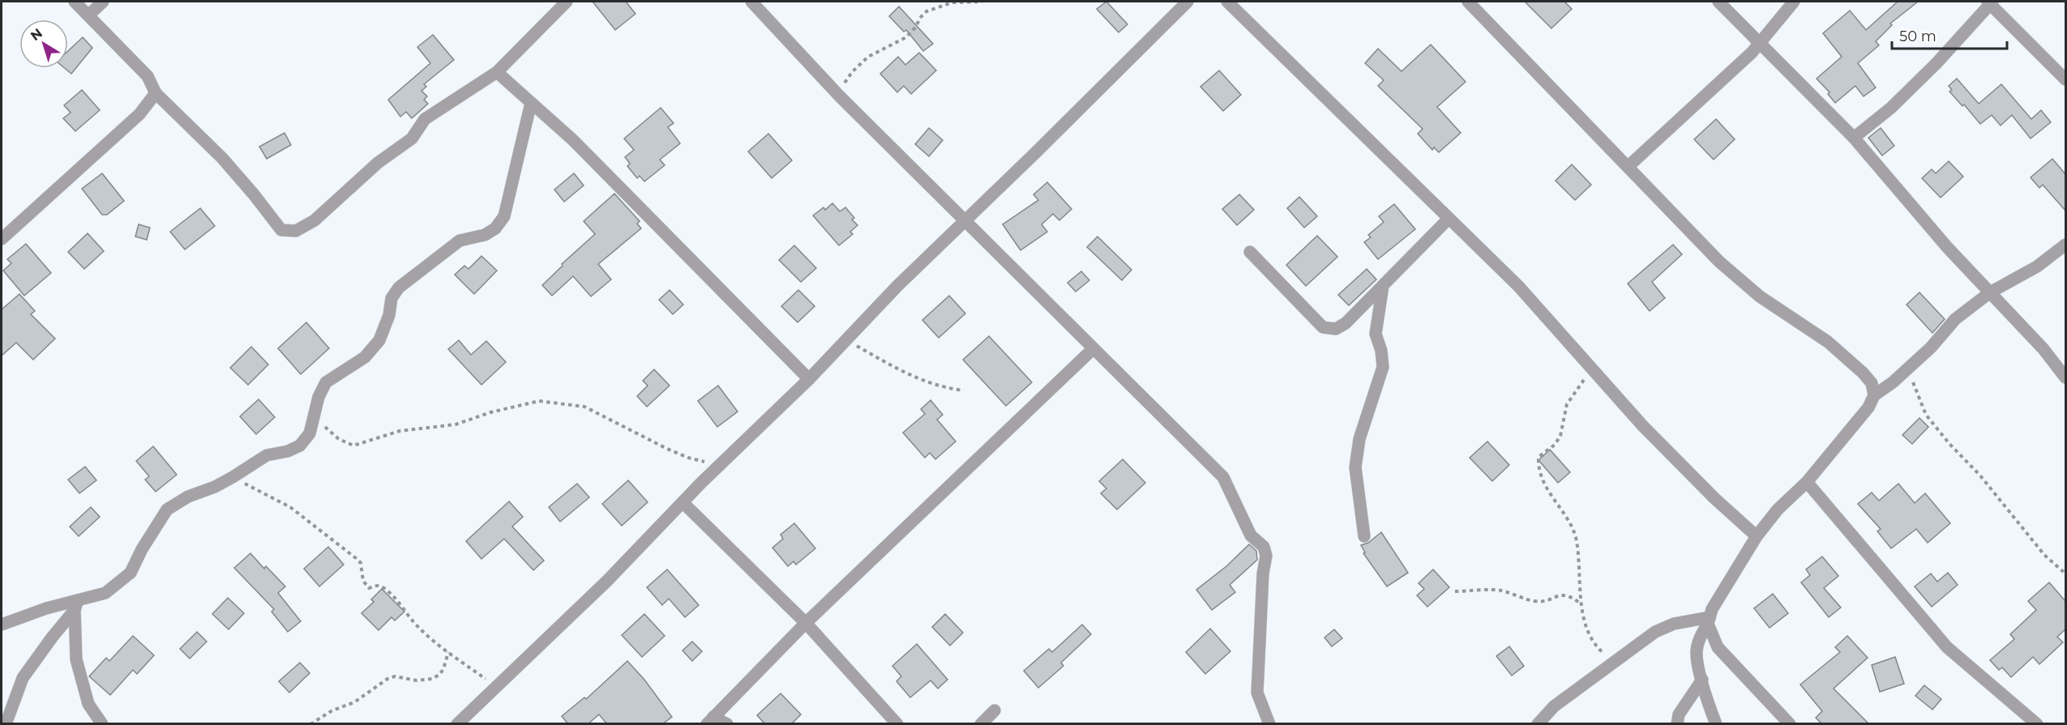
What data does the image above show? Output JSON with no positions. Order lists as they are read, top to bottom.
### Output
{
  "scale_bar": "50 m",
  "north": "top left"
}
